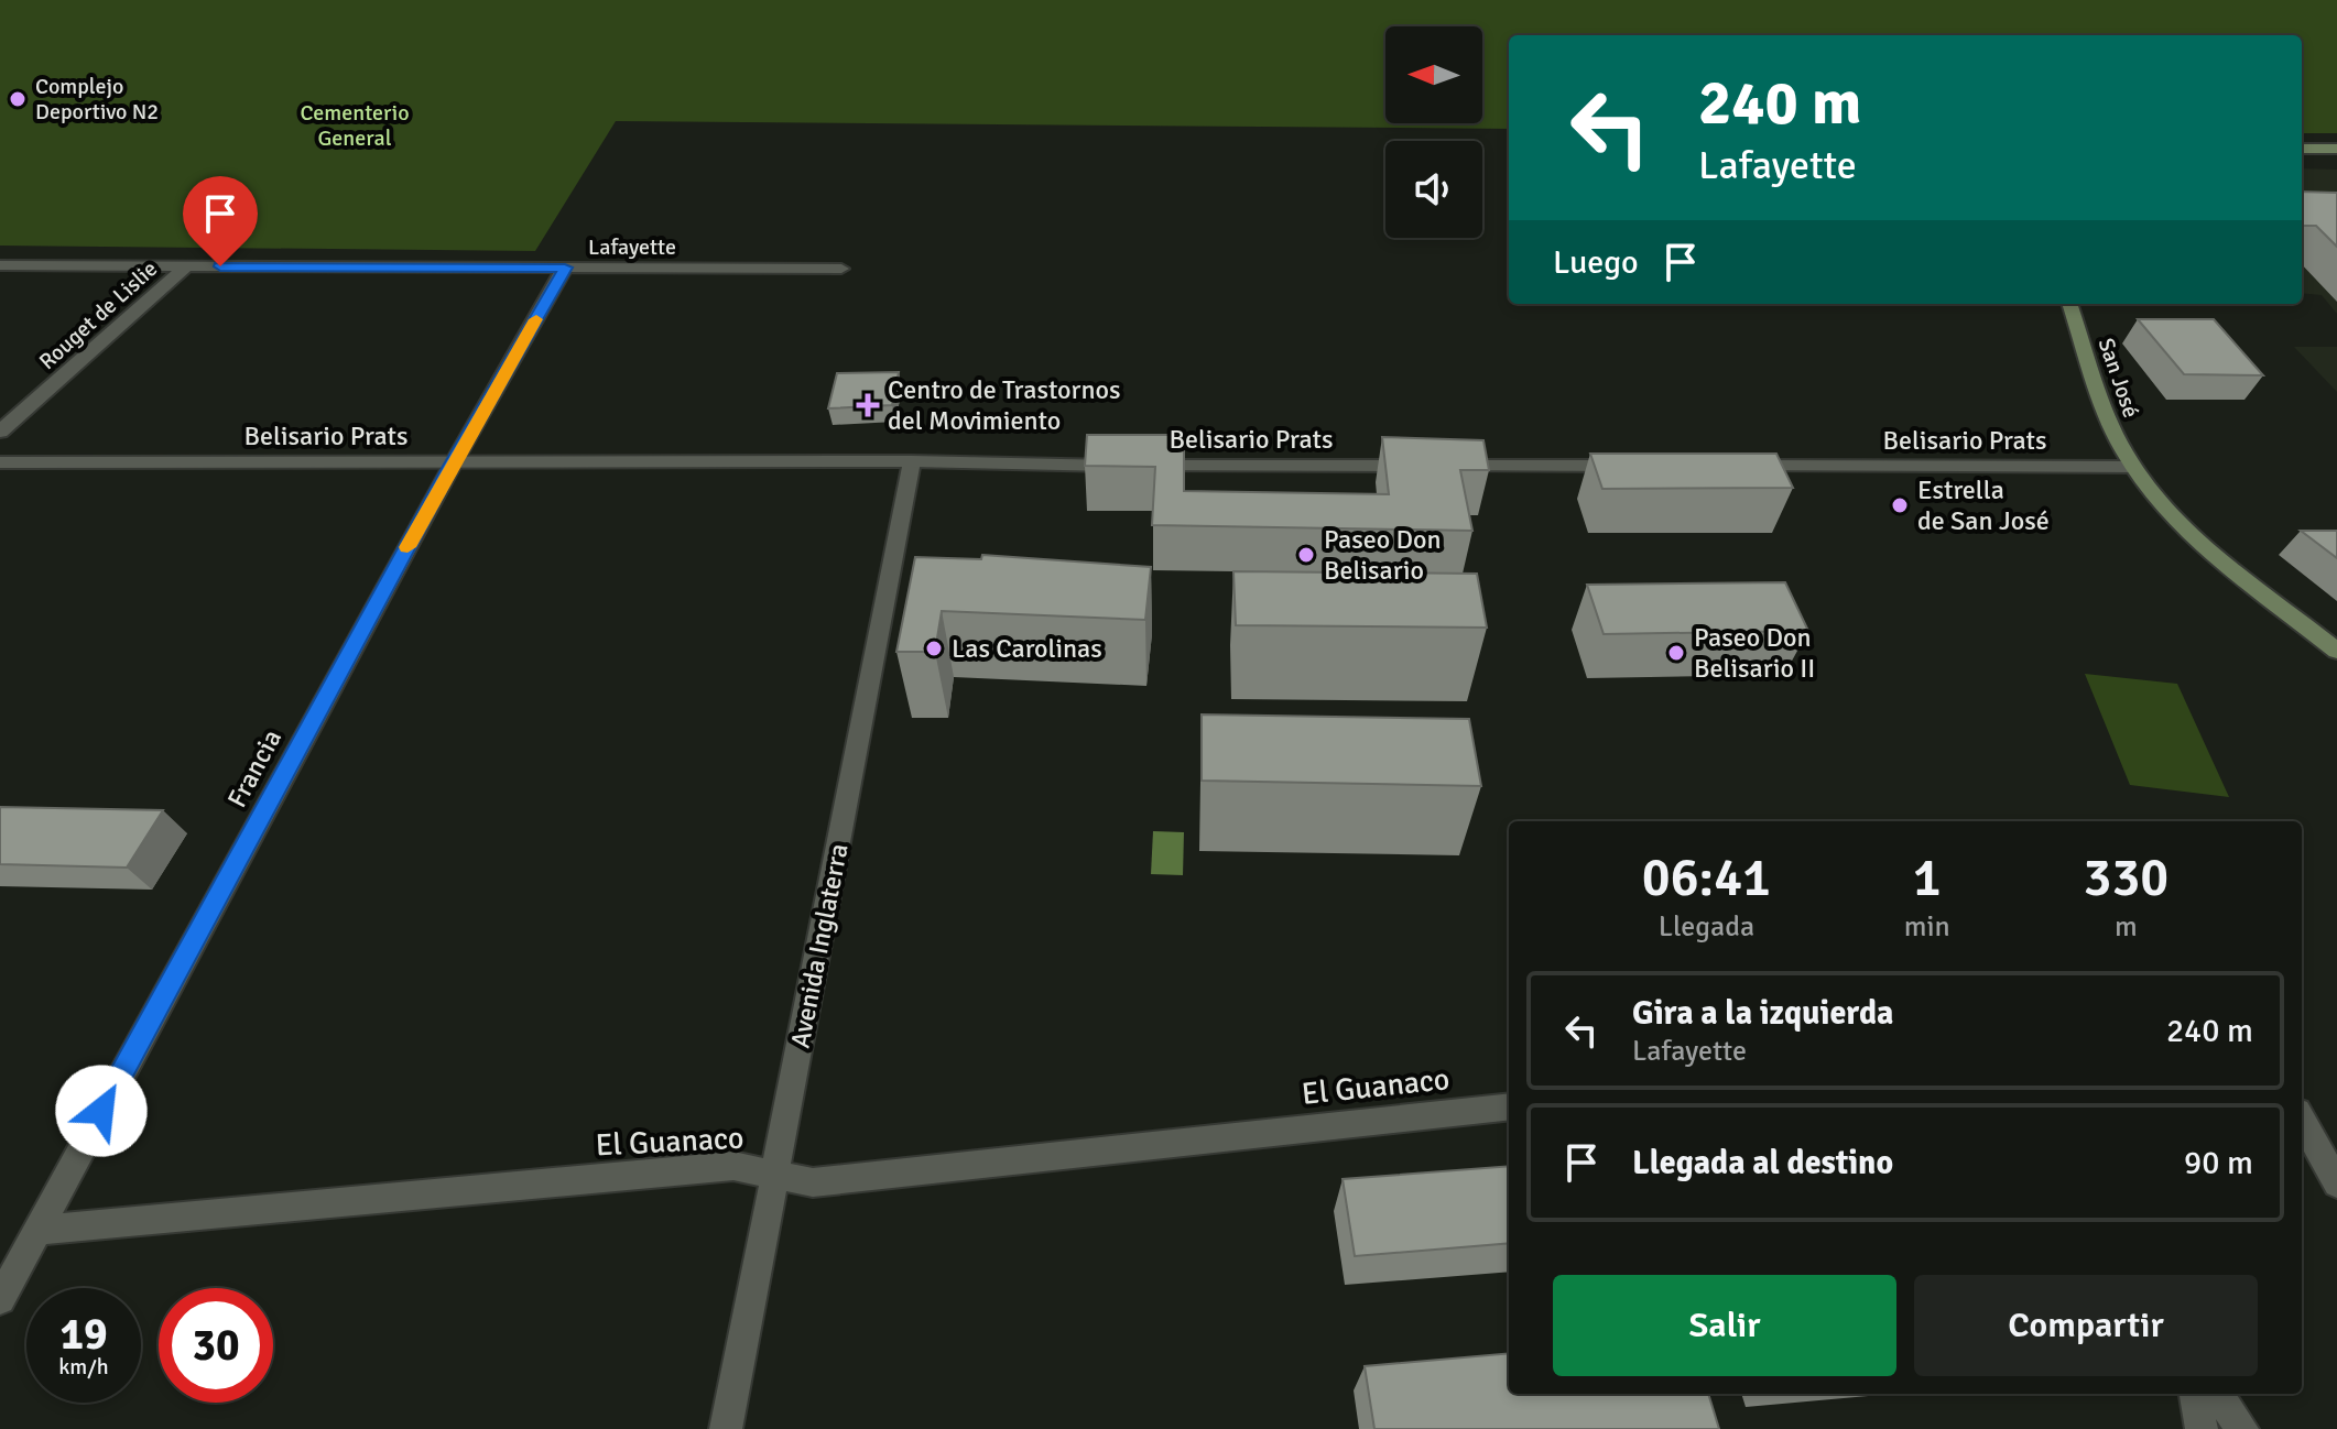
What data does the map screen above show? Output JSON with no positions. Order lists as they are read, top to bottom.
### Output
{
  "streets": {
    "main road": ["San José"],
    "street": [
      "Lafayette",
      "Rouget de Lislie",
      "Belisario Prats",
      "Francia",
      "Avenida Inglaterra",
      "El Guanaco"
    ]
  },
  "crossings": [
    ["Lafayette", "Rouget de Lislie"],
    ["Lafayette", "Francia"],
    ["San José", "Belisario Prats"],
    ["Belisario Prats", "Francia"],
    ["Belisario Prats", "Avenida Inglaterra"],
    ["Francia", "El Guanaco"],
    ["Avenida Inglaterra", "El Guanaco"]
  ],
  "parks": ["Cementerio General"],
  "places": {
    "other": [
      "Complejo Deportivo N2",
      "Estrella de San José",
      "Paseo Don Belisario",
      "Las Carolinas",
      "Paseo Don Belisario II"
    ],
    "health": ["Centro de Trastornos del Movimiento"]
  },
  "north": "left",
  "page": {
    "turn": ["240 m", "Lafayette"],
    "then": "Luego",
    "eta": [
      "06:41",
      "Llegada",
      "1",
      "min",
      "330",
      "m"
    ],
    "list": [
      {
        "name": "Gira a la izquierda",
        "note": "Lafayette",
        "value": "240 m"
      },
      {
        "name": "Llegada al destino",
        "value": "90 m"
      }
    ],
    "buttons": ["Salir", "Compartir"],
    "speed": "19 km/h",
    "limit": "30"
  }
}
